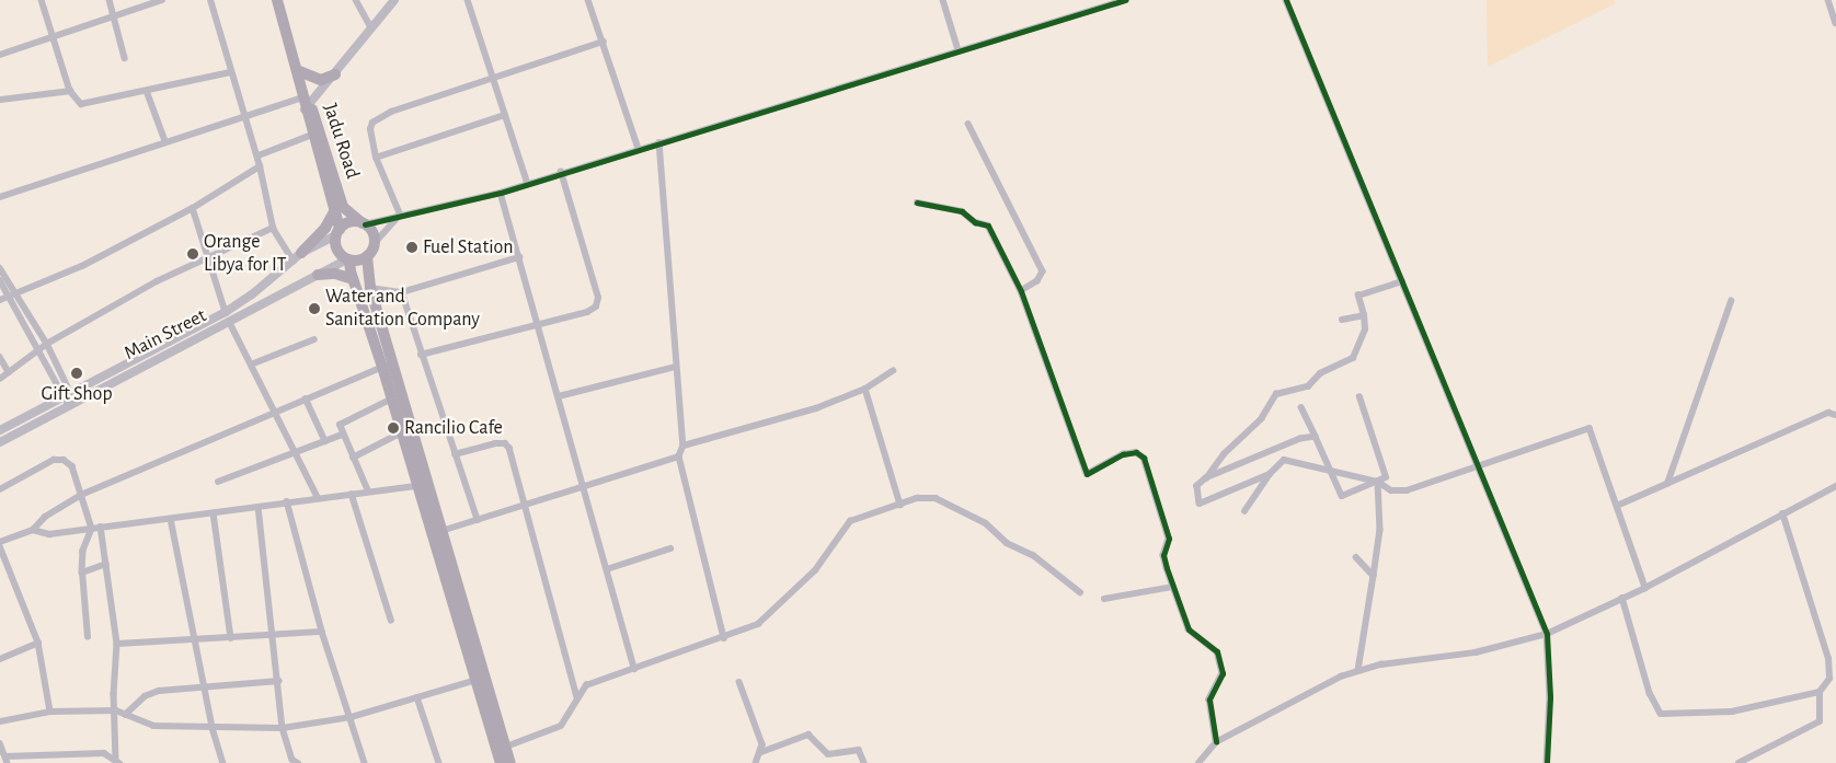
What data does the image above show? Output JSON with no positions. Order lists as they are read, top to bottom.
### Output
{
  "streets": {
    "highway": ["Jadu Road"],
    "street": ["Main Street"]
  },
  "crossings": [
    ["Jadu Road", "Main Street"]
  ],
  "places": [
    "Fuel Station",
    "Orange Libya for IT",
    "Water and Sanitation Company",
    "Gift Shop",
    "Rancilio Cafe"
  ]
}
